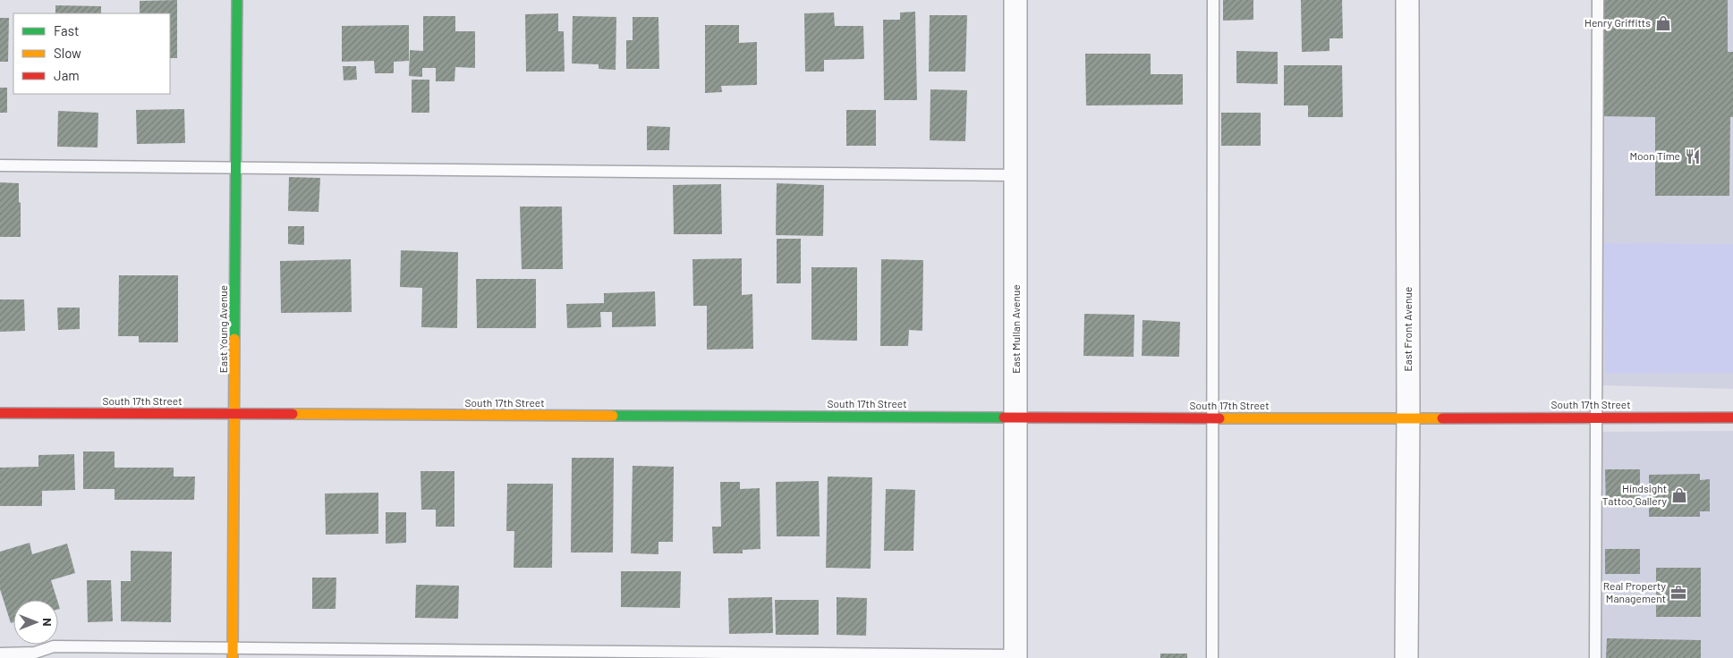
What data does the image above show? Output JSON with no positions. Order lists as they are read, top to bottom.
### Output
{
  "streets": {
    "street": [
      "East Young Avenue",
      "East Mullan Avenue",
      "East Front Avenue",
      "South 17th Street"
    ]
  },
  "crossings": [
    ["East Young Avenue", "South 17th Street"],
    ["East Mullan Avenue", "South 17th Street"],
    ["East Front Avenue", "South 17th Street"]
  ],
  "places": {
    "shop": ["Henry Griffitts", "Hindsight Tattoo Gallery"],
    "restaurant": ["Moon Time"],
    "office": ["Real Property Management"]
  },
  "legend": ["Fast", "Slow", "Jam"],
  "north": "right"
}
